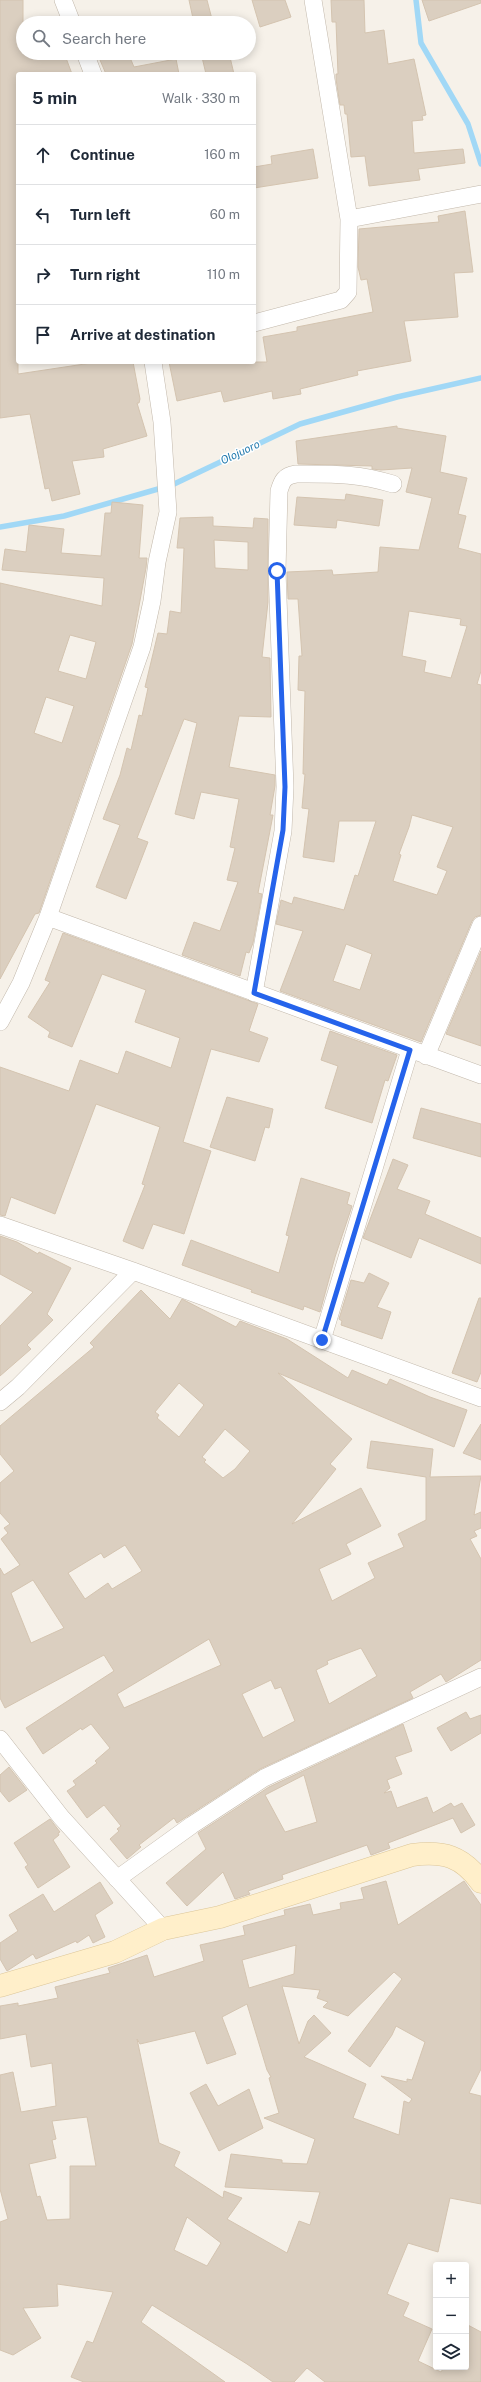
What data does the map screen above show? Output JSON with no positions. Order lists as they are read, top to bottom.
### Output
{
  "water": ["Olojuoro"],
  "page": {
    "search": "Search here",
    "heading": ["5 min", "Walk · 330 m"],
    "list": [
      ["Continue", "160 m"],
      ["Turn left", "60 m"],
      ["Turn right", "110 m"],
      "Arrive at destination"
    ],
    "map_buttons": ["+", "−"]
  }
}
